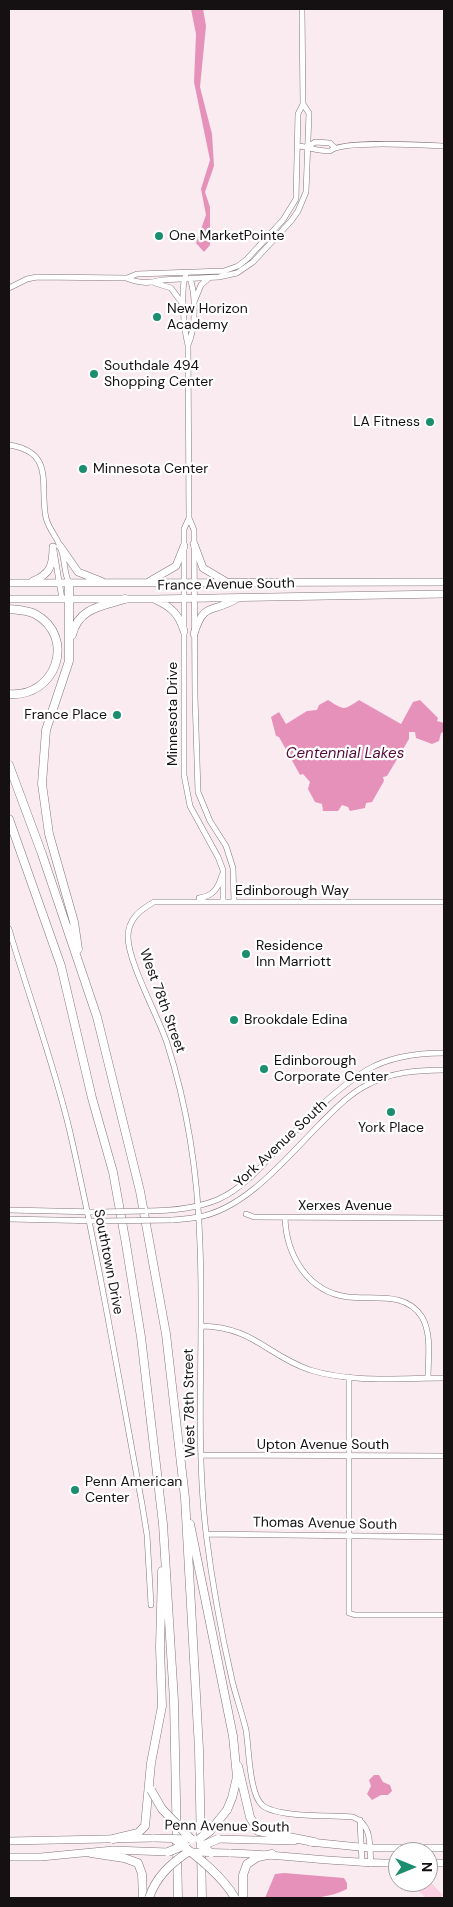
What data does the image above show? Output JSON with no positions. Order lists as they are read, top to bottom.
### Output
{
  "streets": {
    "main road": ["France Avenue South", "Penn Avenue South"],
    "street": [
      "Minnesota Drive",
      "Edinborough Way",
      "West 78th Street",
      "York Avenue South",
      "Xerxes Avenue",
      "Southtown Drive",
      "Upton Avenue South",
      "Thomas Avenue South"
    ]
  },
  "crossings": [
    ["France Avenue South", "Minnesota Drive"],
    ["Minnesota Drive", "Edinborough Way"],
    ["Edinborough Way", "West 78th Street"],
    ["West 78th Street", "York Avenue South"],
    ["West 78th Street", "Upton Avenue South"],
    ["West 78th Street", "Thomas Avenue South"],
    ["West 78th Street", "Penn Avenue South"],
    ["York Avenue South", "Southtown Drive"]
  ],
  "water": ["Centennial Lakes"],
  "places": [
    "One MarketPointe",
    "New Horizon Academy",
    "Southdale 494 Shopping Center",
    "LA Fitness",
    "Minnesota Center",
    "France Place",
    "Residence Inn Marriott",
    "Brookdale Edina",
    "Edinborough Corporate Center",
    "York Place",
    "Penn American Center"
  ],
  "north": "right"
}
